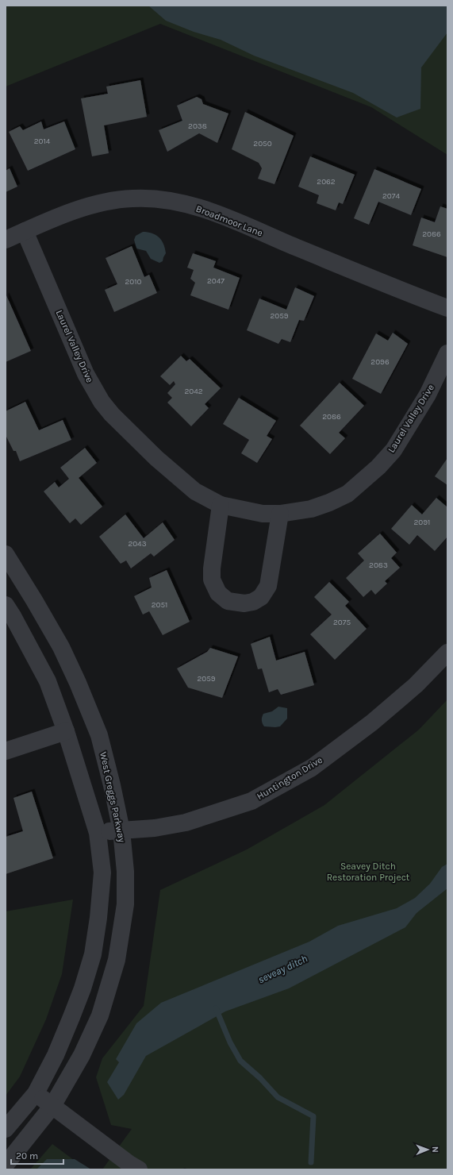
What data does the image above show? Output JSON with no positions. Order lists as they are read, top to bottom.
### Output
{
  "streets": {
    "street": [
      "Broadmoor Lane",
      "Laurel Valley Drive",
      "Huntington Drive",
      "West Greggs Parkway"
    ]
  },
  "crossings": [
    ["Broadmoor Lane", "Laurel Valley Drive"],
    ["Huntington Drive", "West Greggs Parkway"]
  ],
  "water": ["seveay ditch"],
  "parks": ["Seavey Ditch Restoration Project"],
  "house_numbers": [
    "2038",
    "2014",
    "2050",
    "2062",
    "2074",
    "2086",
    "2047",
    "2010",
    "2059",
    "2096",
    "2042",
    "2086",
    "2091",
    "2043",
    "2083",
    "2051",
    "2075",
    "2059"
  ],
  "scale_bar": "20 m",
  "north": "right"
}
